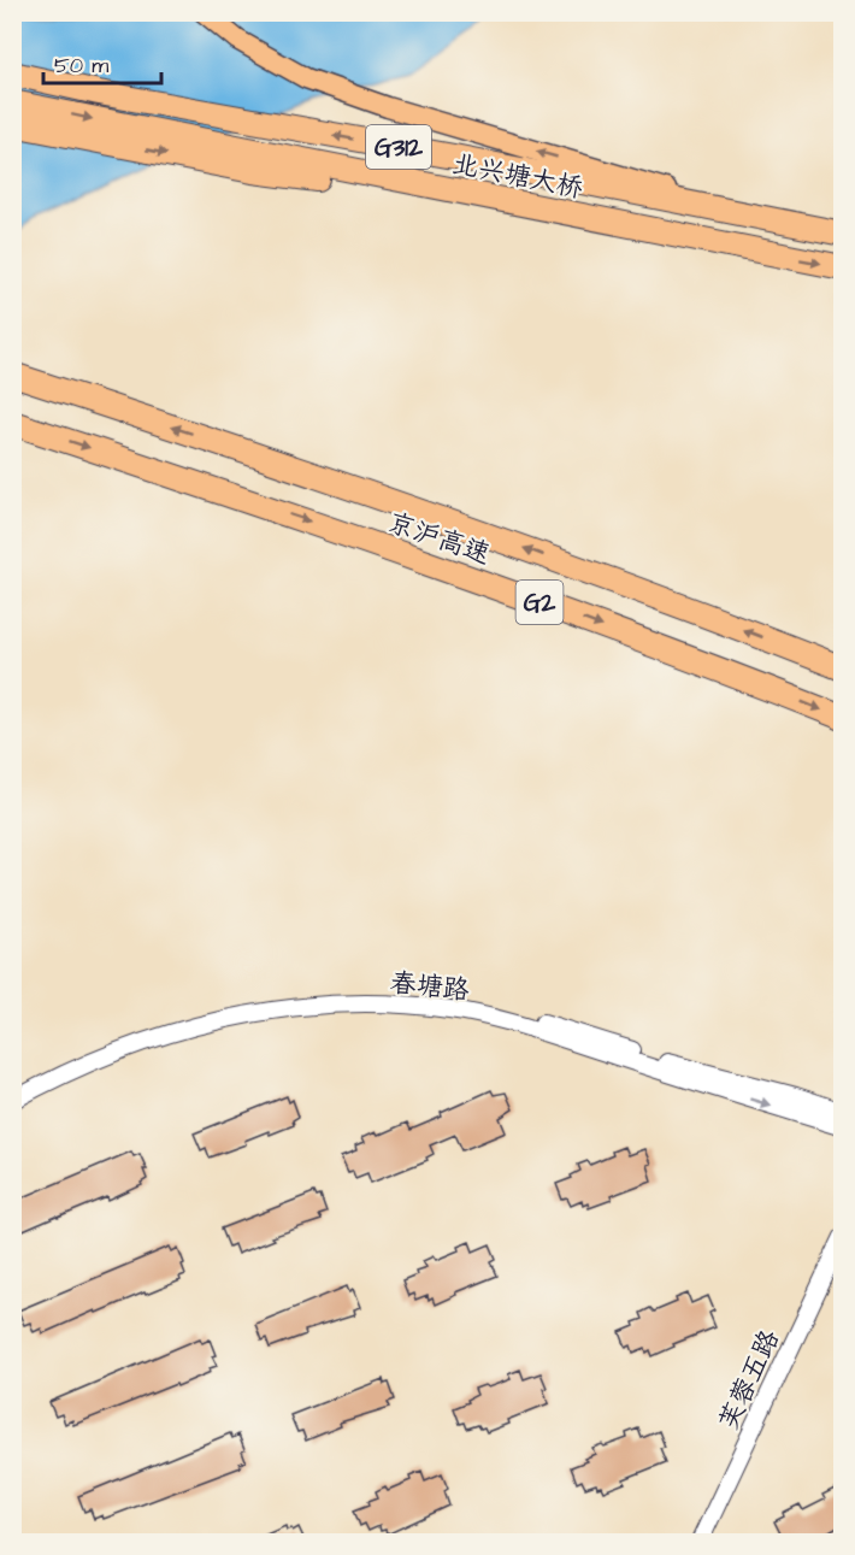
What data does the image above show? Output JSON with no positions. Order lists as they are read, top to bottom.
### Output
{
  "streets": {
    "highway": [
      "G312",
      "北兴塘大桥",
      "京沪高速",
      "G2"
    ],
    "street": ["春塘路", "芙蓉五路"]
  },
  "scale_bar": "50 m"
}
